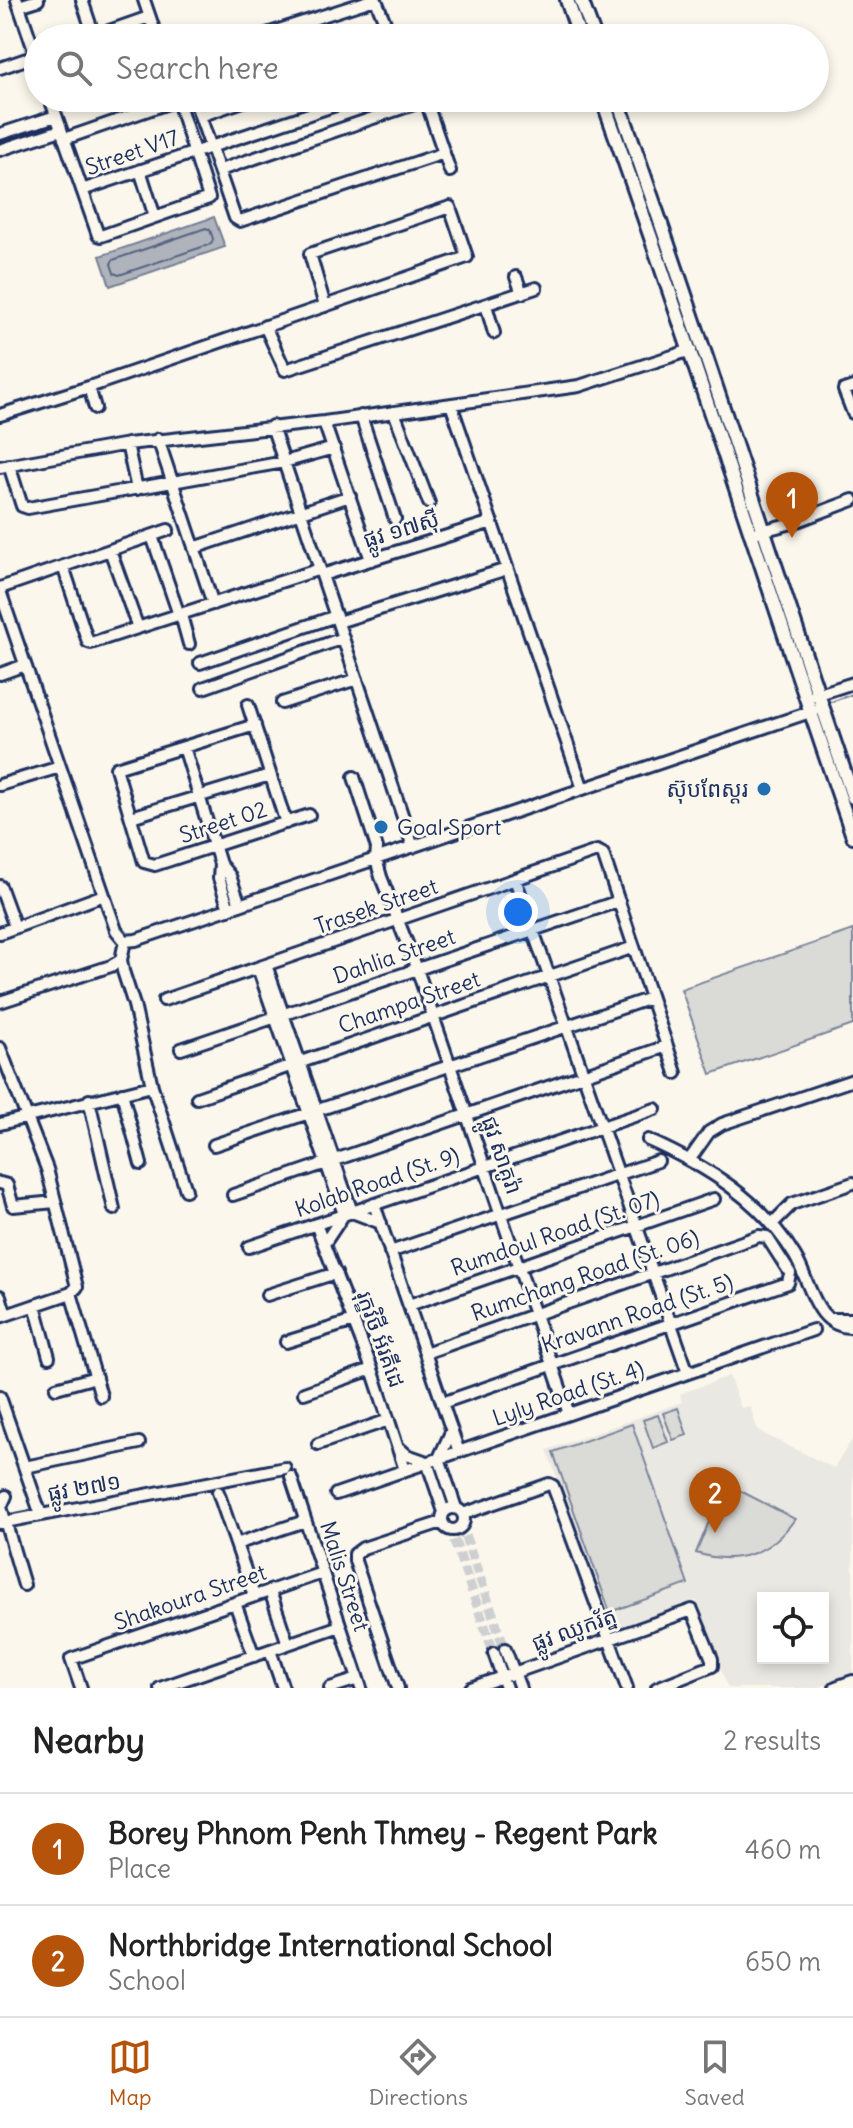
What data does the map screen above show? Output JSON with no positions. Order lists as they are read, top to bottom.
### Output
{
  "streets": {
    "street": [
      "Street V17",
      "ផ្លូវ ១៧ស៊ី",
      "Street 02",
      "Trasek Street",
      "Dahlia Street",
      "Champa Street",
      "ផ្លូវ សាគូរ៉ា",
      "Kolab Road (St. 9)",
      "Rumdoul Road (St. 07)",
      "Rumchang Road (St. 06)",
      "Kravann Road (St. 5)",
      "រុក្ខវិថី អ័រគីដេ",
      "Lyly Road (St. 4)",
      "ផ្លូវ ២៧១",
      "Malis Street",
      "Shakoura Street",
      "ផ្លូវ ឈូករ័ត្ន"
    ]
  },
  "crossings": [
    ["Trasek Street", "Dahlia Street"],
    ["Trasek Street", "ផ្លូវ សាគូរ៉ា"],
    ["Dahlia Street", "ផ្លូវ សាគូរ៉ា"],
    ["Champa Street", "ផ្លូវ សាគូរ៉ា"],
    ["ផ្លូវ សាគូរ៉ា", "Kolab Road (St. 9)"],
    ["ផ្លូវ សាគូរ៉ា", "Rumdoul Road (St. 07)"],
    ["ផ្លូវ សាគូរ៉ា", "Rumchang Road (St. 06)"],
    ["ផ្លូវ សាគូរ៉ា", "Kravann Road (St. 5)"],
    ["ផ្លូវ សាគូរ៉ា", "Lyly Road (St. 4)"],
    ["Kolab Road (St. 9)", "រុក្ខវិថី អ័រគីដេ"],
    ["Rumdoul Road (St. 07)", "រុក្ខវិថី អ័រគីដេ"],
    ["Rumchang Road (St. 06)", "Kravann Road (St. 5)"],
    ["Rumchang Road (St. 06)", "រុក្ខវិថី អ័រគីដេ"],
    ["Kravann Road (St. 5)", "រុក្ខវិថី អ័រគីដេ"],
    ["រុក្ខវិថី អ័រគីដេ", "Lyly Road (St. 4)"],
    ["ផ្លូវ ២៧១", "Malis Street"],
    ["Malis Street", "Shakoura Street"]
  ],
  "places": ["ស៊ុបពែស្តរ", "Goal Sport"],
  "page": {
    "search": "Search here",
    "pins": ["1", "2"],
    "heading": ["Nearby", "2 results"],
    "list": [
      {
        "mark": "1",
        "name": "Borey Phnom Penh Thmey - Regent Park",
        "note": "Place",
        "value": "460 m"
      },
      {
        "mark": "2",
        "name": "Northbridge International School",
        "note": "School",
        "value": "650 m"
      }
    ],
    "nav": ["Map", "Directions", "Saved"]
  }
}
